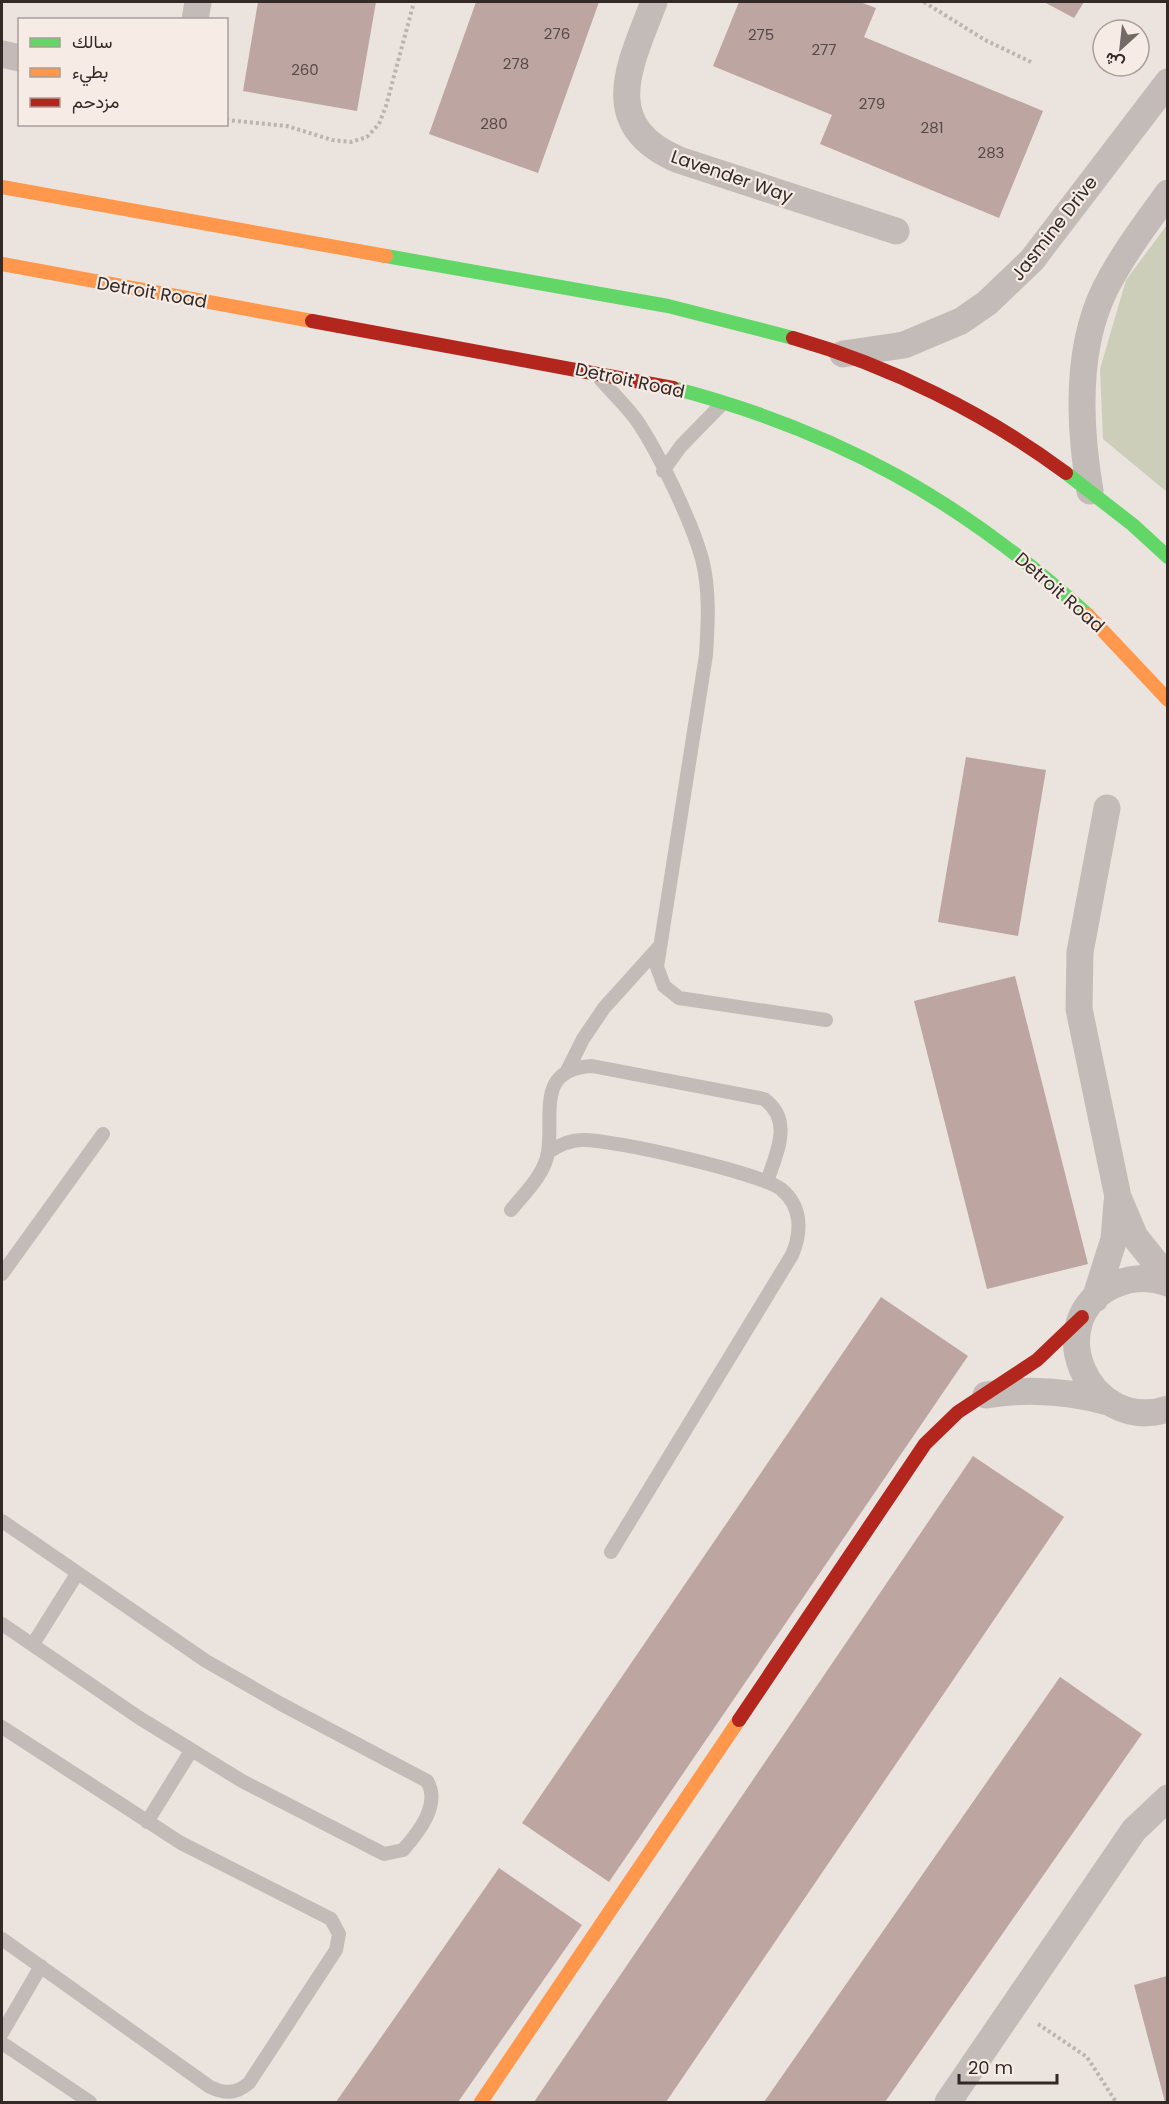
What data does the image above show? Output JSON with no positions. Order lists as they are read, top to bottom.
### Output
{
  "streets": {
    "street": ["Lavender Way", "Jasmine Drive", "Detroit Road"]
  },
  "house_numbers": [
    "276",
    "275",
    "277",
    "278",
    "260",
    "279",
    "280",
    "281",
    "283"
  ],
  "legend": ["سالك", "بطيء", "مزدحم"],
  "scale_bar": "20 m",
  "north": "bottom left"
}
